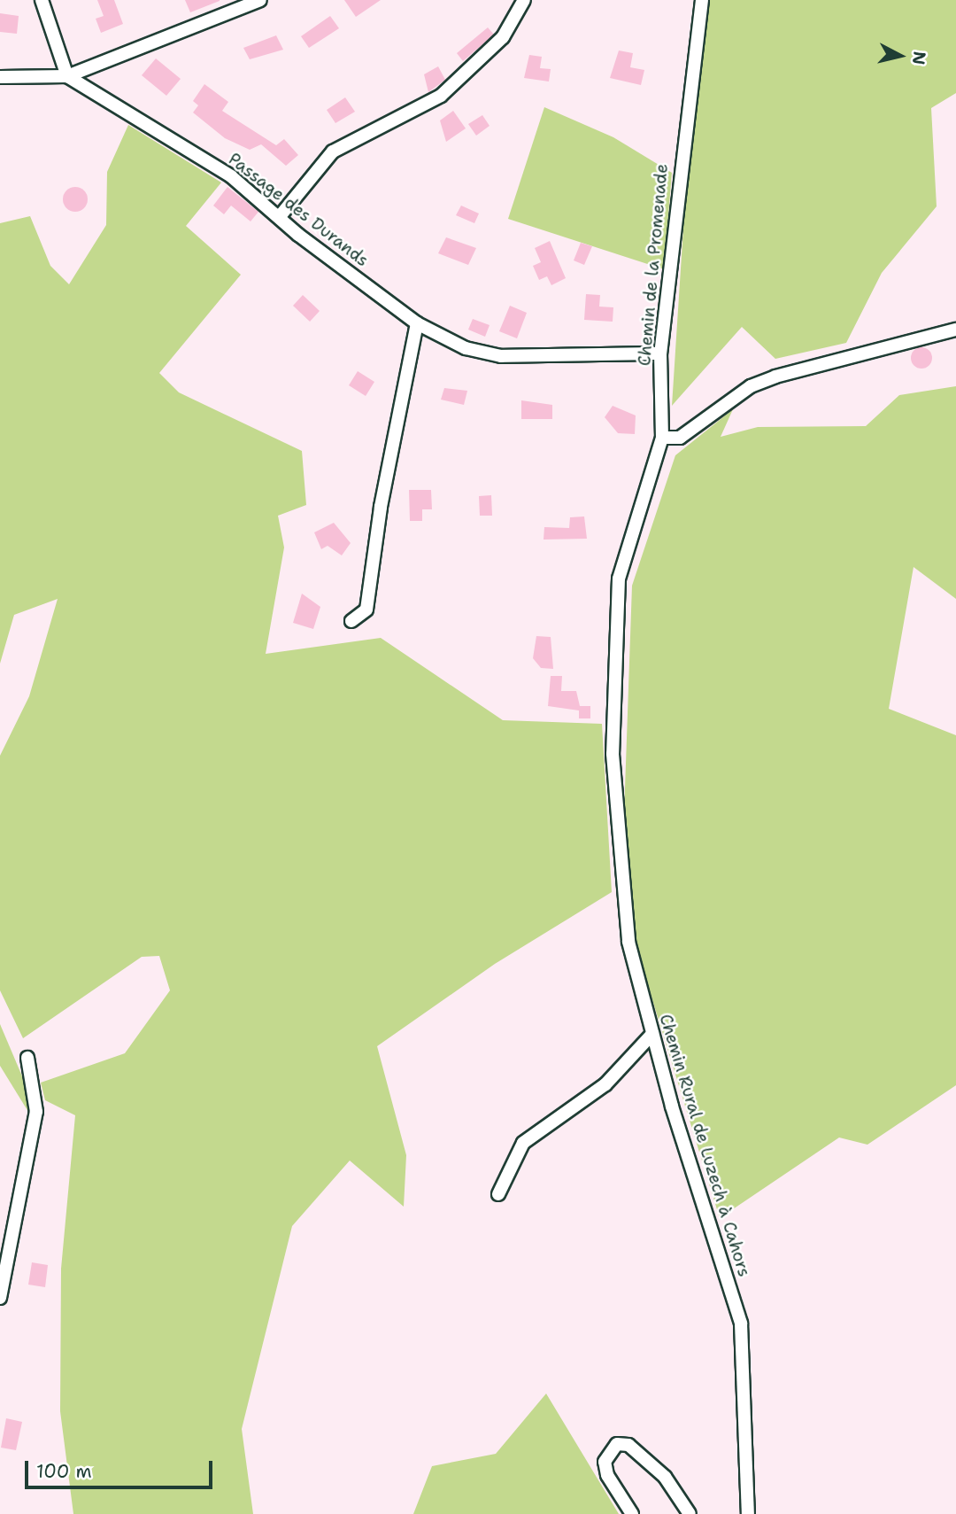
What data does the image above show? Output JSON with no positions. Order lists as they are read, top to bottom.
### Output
{
  "streets": {
    "street": ["Passage des Durands", "Chemin de la Promenade", "Chemin Rural de Luzech à Cahors"]
  },
  "crossings": [
    ["Passage des Durands", "Chemin de la Promenade"],
    ["Chemin de la Promenade", "Chemin Rural de Luzech à Cahors"]
  ],
  "scale_bar": "100 m",
  "north": "right"
}
